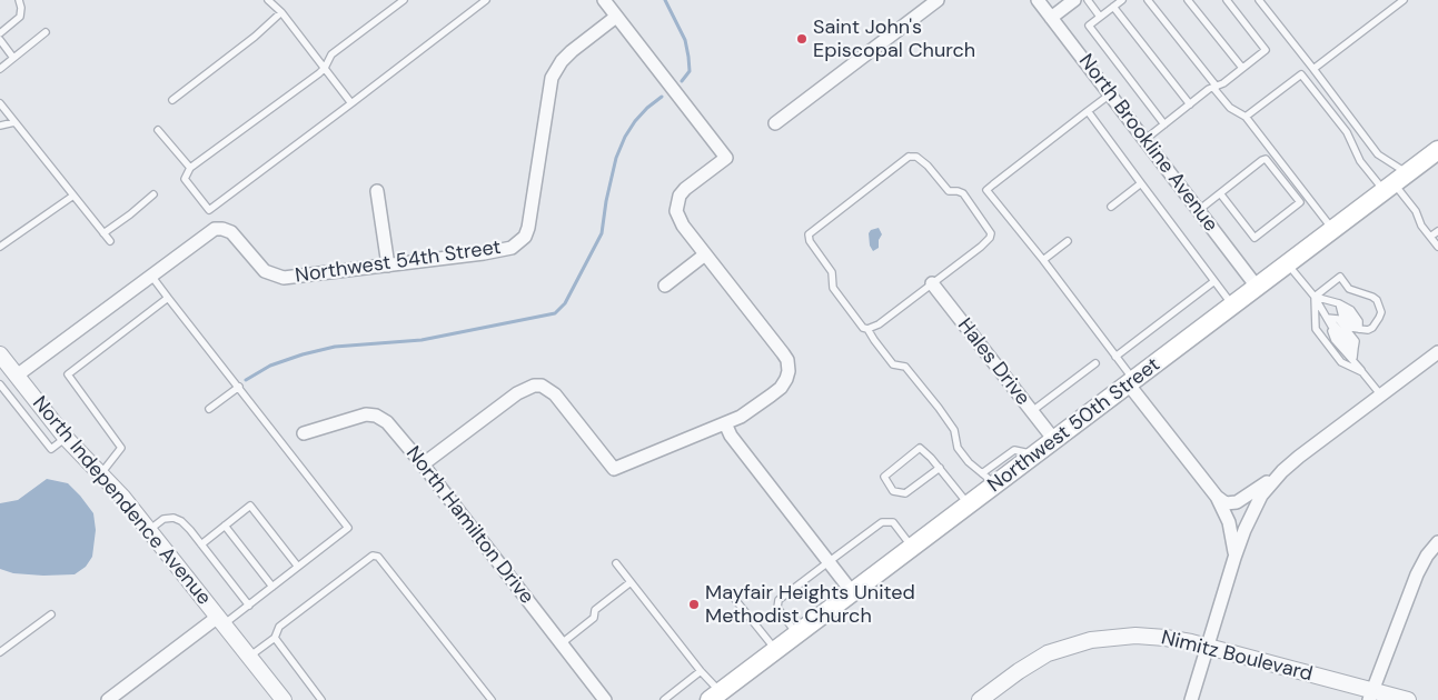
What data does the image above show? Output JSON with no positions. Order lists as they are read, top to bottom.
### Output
{
  "streets": {
    "main road": ["Northwest 50th Street"],
    "street": [
      "North Brookline Avenue",
      "Northwest 54th Street",
      "Hales Drive",
      "North Independence Avenue",
      "North Hamilton Drive",
      "Nimitz Boulevard"
    ]
  },
  "crossings": [
    ["North Brookline Avenue", "Northwest 50th Street"],
    ["Northwest 54th Street", "North Independence Avenue"],
    ["Hales Drive", "Northwest 50th Street"]
  ],
  "places": ["Saint John's Episcopal Church", "Mayfair Heights United Methodist Church"]
}
